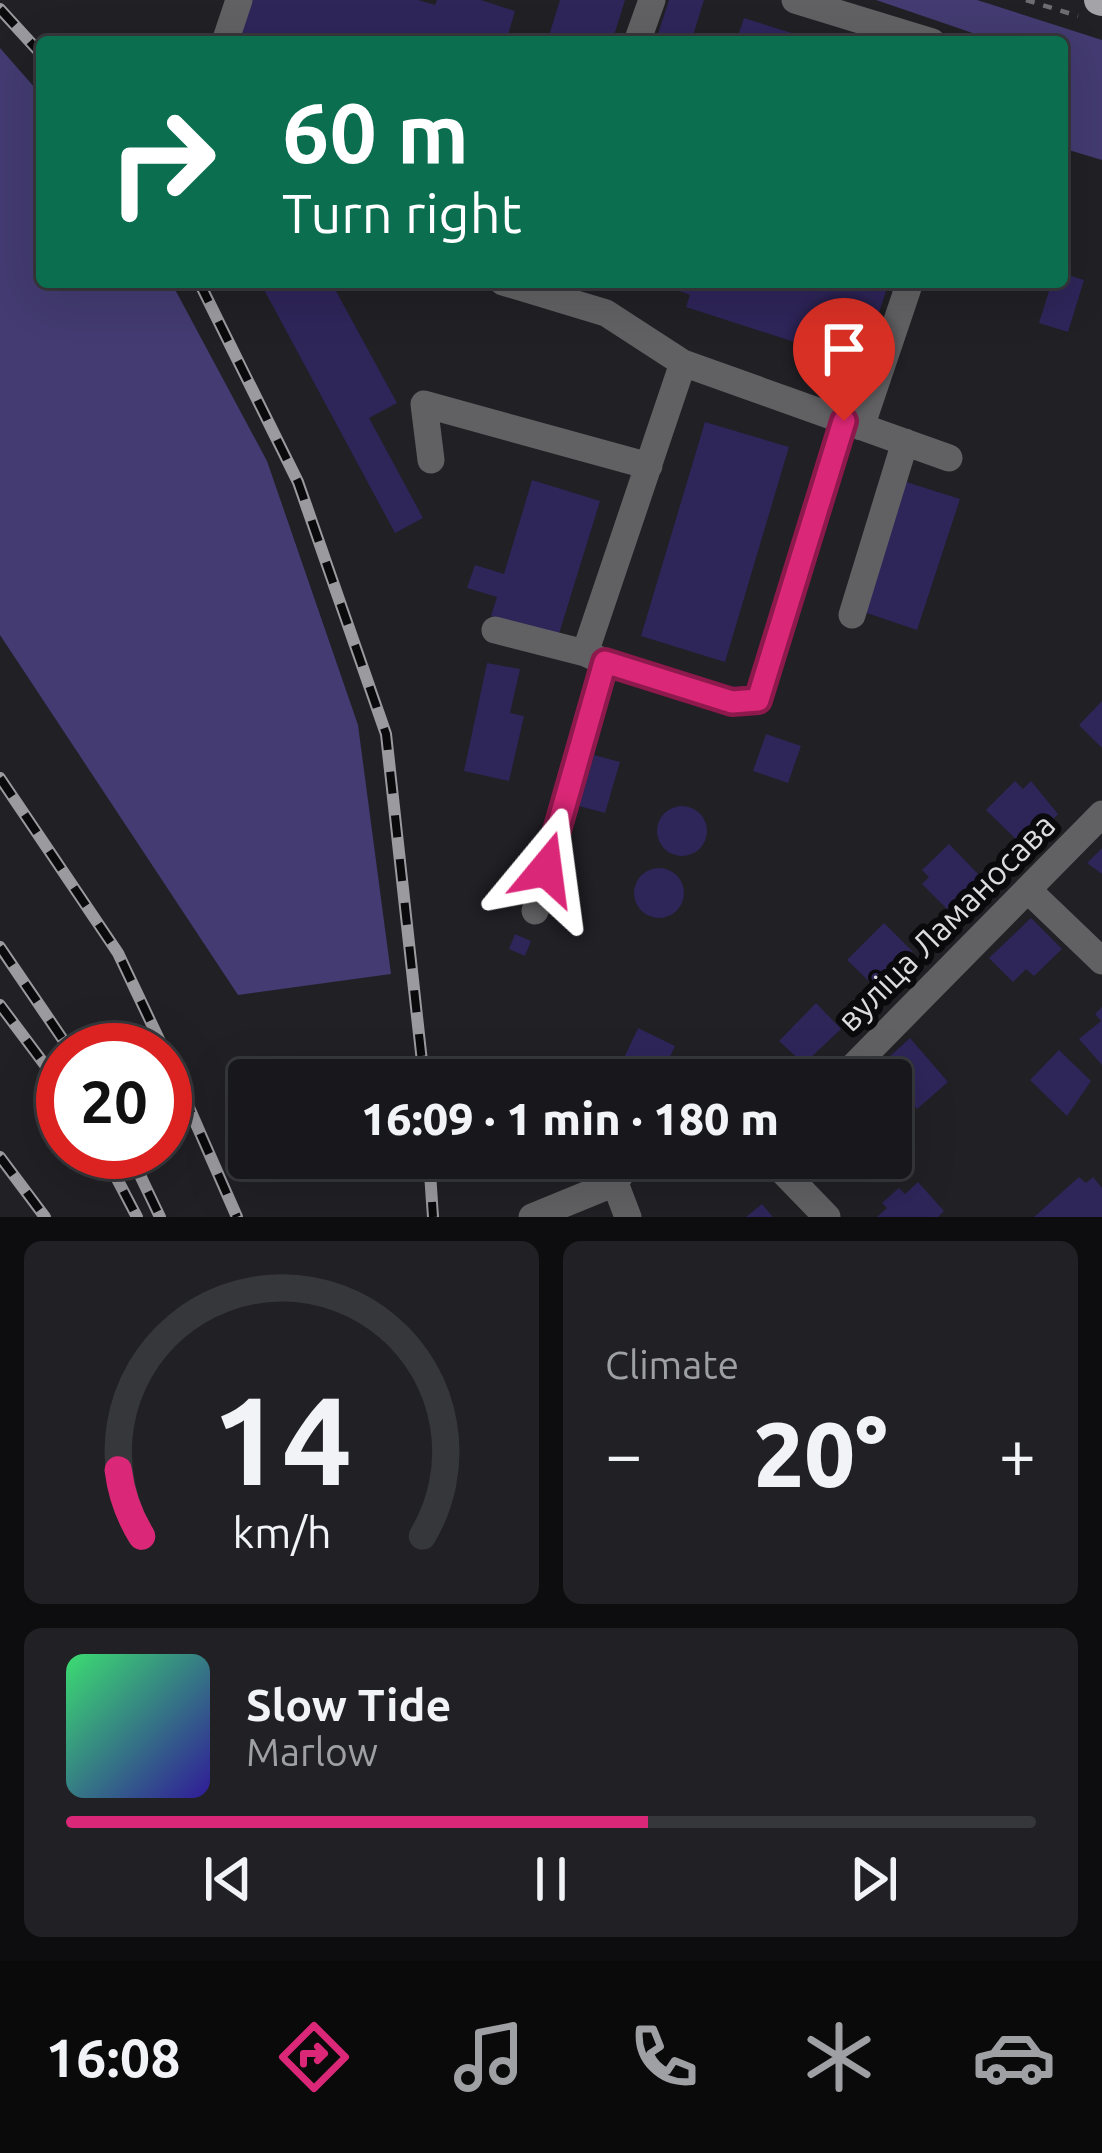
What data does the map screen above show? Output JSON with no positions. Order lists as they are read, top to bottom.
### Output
{
  "streets": {
    "street": ["вуліца Ламаносава"]
  },
  "page": {
    "turn": ["60 m", "Turn right"],
    "limit": "20",
    "trip": "16:09 · 1 min · 180 m",
    "tile": "Climate",
    "heat": ["−", "20°", "+"],
    "song": ["Slow Tide", "Marlow"],
    "tabs": "16:08",
    "gauge": ["14", "km/h"]
  }
}
